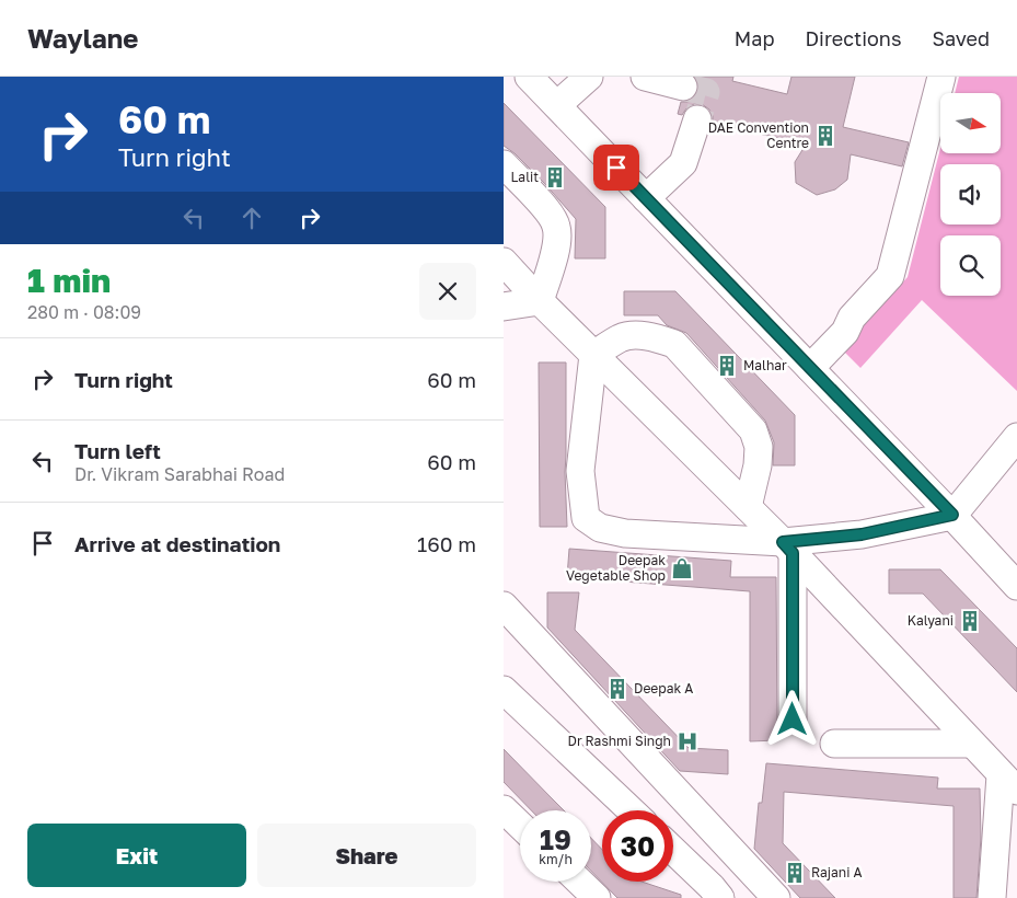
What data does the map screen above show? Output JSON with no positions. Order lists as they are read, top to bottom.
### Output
{
  "places": {
    "building": [
      "DAE Convention Centre",
      "Lalit",
      "Malhar",
      "Kalyani",
      "Deepak A",
      "Rajani A"
    ],
    "shop": ["Deepak Vegetable Shop"],
    "hospital": ["Dr Rashmi Singh"]
  },
  "north": "right",
  "page": {
    "header": "Waylane",
    "nav": ["Map", "Directions", "Saved"],
    "turn": ["60 m", "Turn right"],
    "heading": ["1 min", "280 m · 08:09"],
    "list": [
      {
        "name": "Turn right",
        "value": "60 m"
      },
      {
        "name": "Turn left",
        "note": "Dr. Vikram Sarabhai Road",
        "value": "60 m"
      },
      {
        "name": "Arrive at destination",
        "value": "160 m"
      }
    ],
    "speed": "19 km/h",
    "limit": "30",
    "buttons": ["Exit", "Share"]
  }
}
